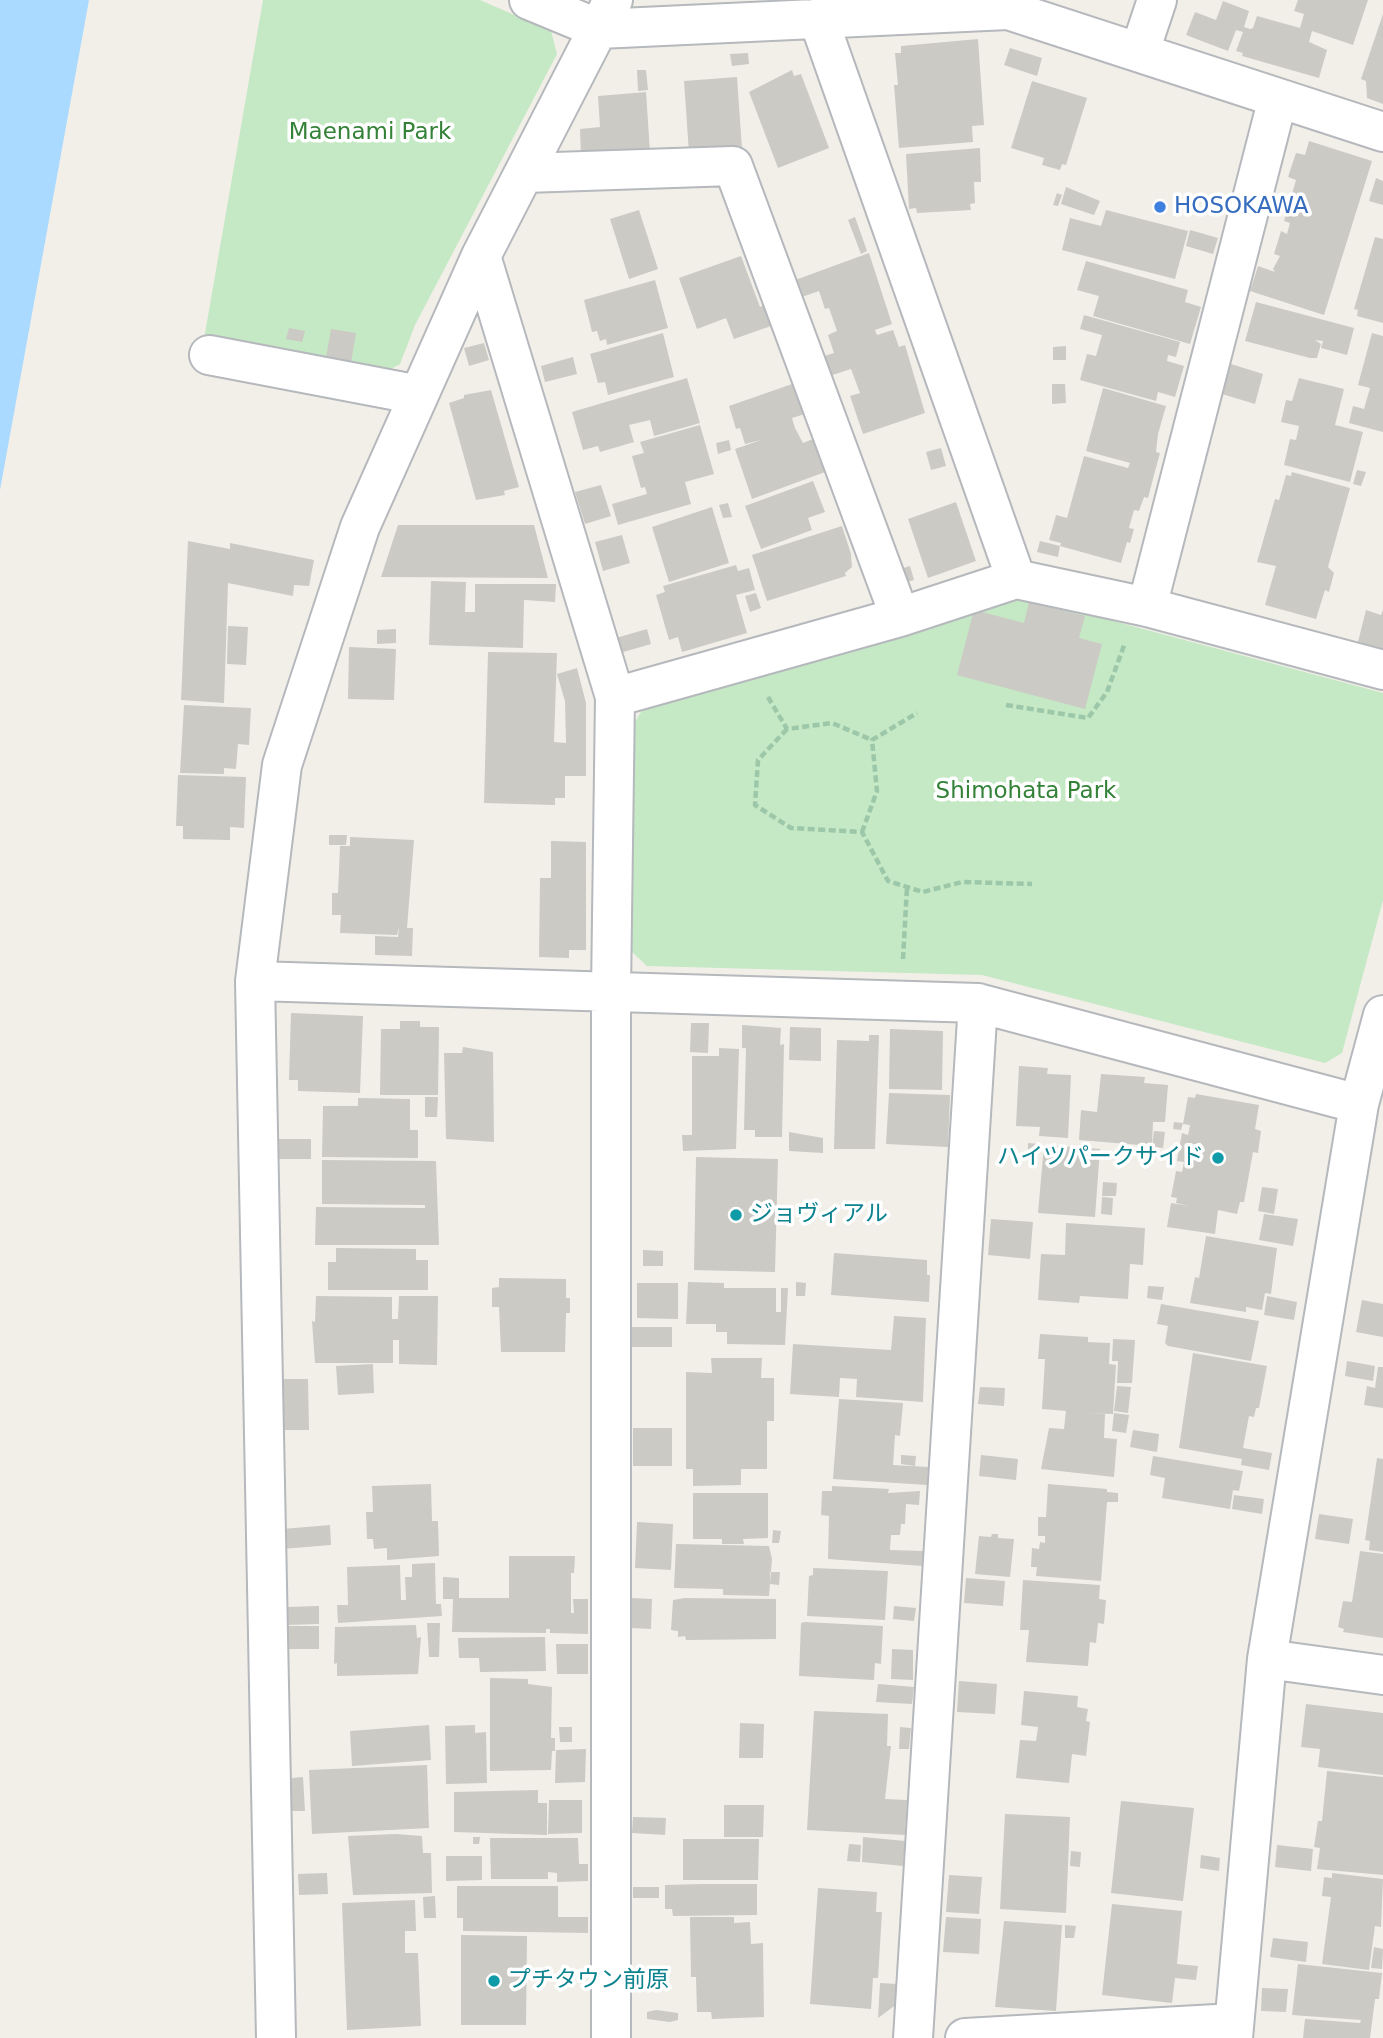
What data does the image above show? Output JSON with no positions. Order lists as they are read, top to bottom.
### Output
{
  "parks": ["Maenami Park", "Shimohata Park"],
  "places": [
    "HOSOKAWA",
    "ハイツパークサイド",
    "ジョヴィアル",
    "プチタウン前原"
  ]
}
